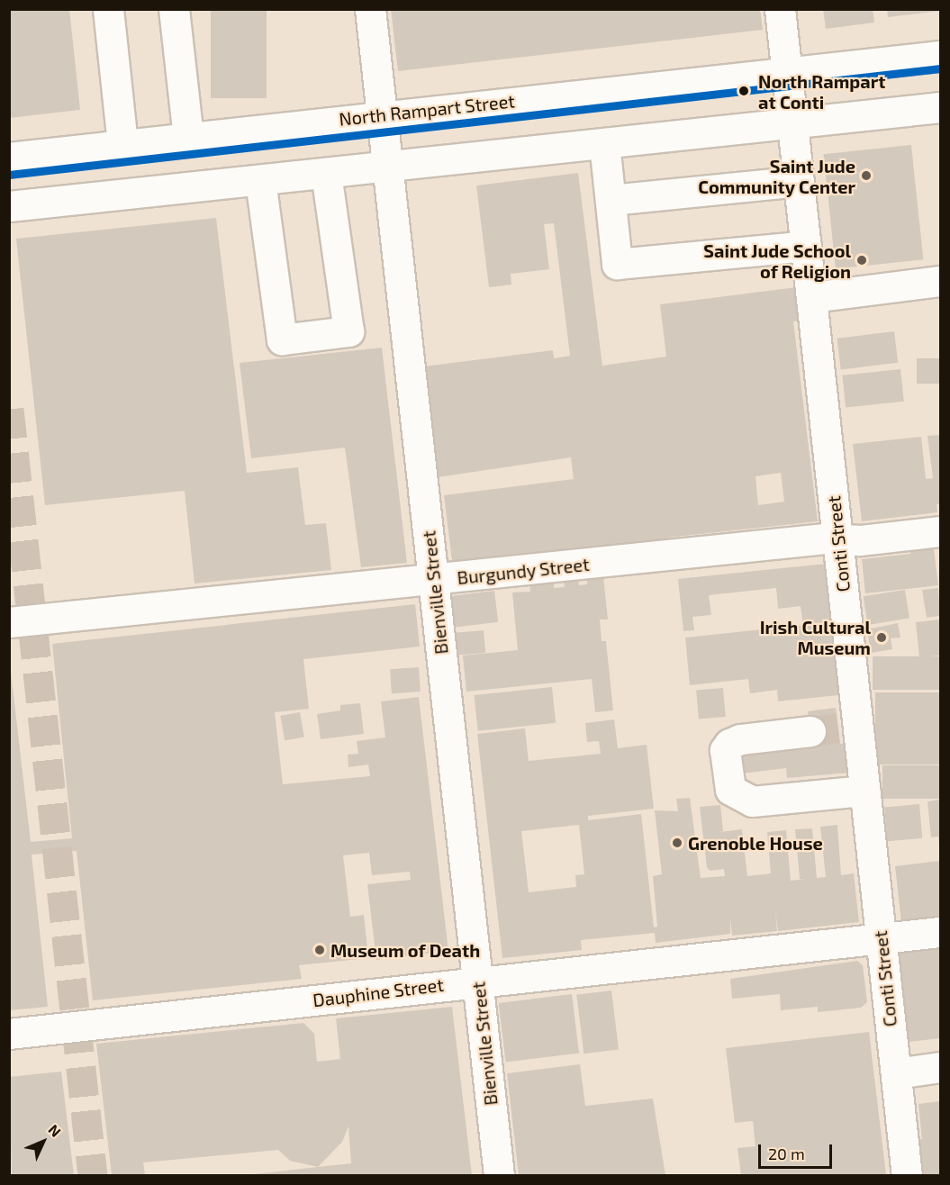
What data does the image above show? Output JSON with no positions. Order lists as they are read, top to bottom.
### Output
{
  "streets": {
    "street": [
      "North Rampart Street",
      "Conti Street",
      "Burgundy Street",
      "Bienville Street",
      "Dauphine Street"
    ]
  },
  "crossings": [
    ["North Rampart Street", "Conti Street"],
    ["North Rampart Street", "Bienville Street"],
    ["Conti Street", "Burgundy Street"],
    ["Conti Street", "Dauphine Street"],
    ["Burgundy Street", "Bienville Street"],
    ["Bienville Street", "Dauphine Street"]
  ],
  "places": [
    "North Rampart at Conti",
    "Saint Jude Community Center",
    "Saint Jude School of Religion",
    "Irish Cultural Museum",
    "Grenoble House",
    "Museum of Death"
  ],
  "scale_bar": "20 m",
  "north": "top right"
}
